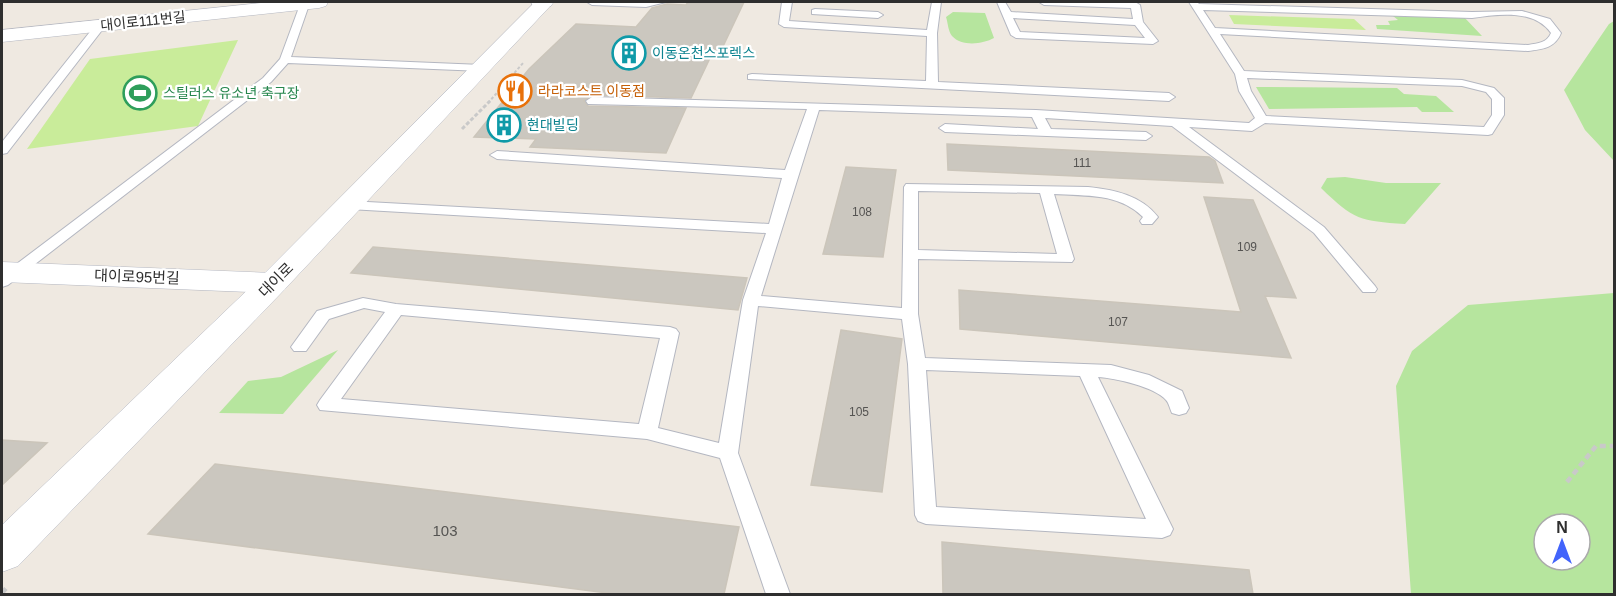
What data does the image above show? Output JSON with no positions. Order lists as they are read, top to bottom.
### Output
{
  "streets": {
    "street": ["대이로111번길", "대이로95번길", "대이로"]
  },
  "crossings": [
    ["대이로95번길", "대이로"]
  ],
  "places": {
    "building": ["이동온천스포렉스", "현대빌딩"],
    "restaurant": ["라라코스트 이동점"],
    "sports": ["스틸러스 유소년 축구장"]
  },
  "house_numbers": [
    "111",
    "108",
    "109",
    "107",
    "105",
    "103"
  ],
  "north": "top"
}
